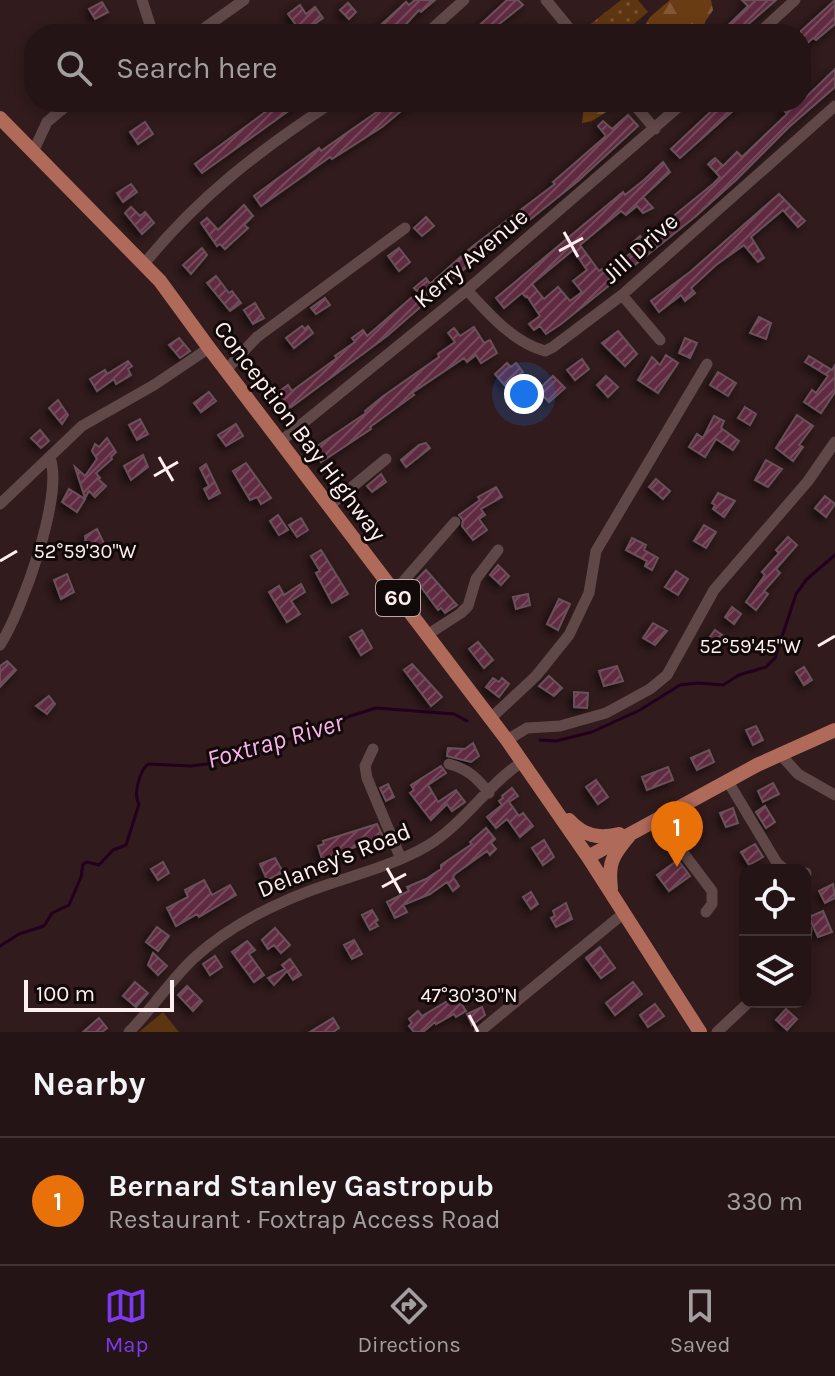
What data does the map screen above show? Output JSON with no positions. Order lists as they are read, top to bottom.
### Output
{
  "streets": {
    "main road": ["Conception Bay Highway", "60"],
    "street": ["Jill Drive", "Kerry Avenue", "Delaney's Road"]
  },
  "crossings": [
    ["Jill Drive", "Kerry Avenue"],
    ["Kerry Avenue", "Conception Bay Highway"],
    ["Conception Bay Highway", "Delaney's Road"]
  ],
  "water": ["Foxtrap River"],
  "scale_bar": "100 m",
  "page": {
    "search": "Search here",
    "pins": "1",
    "scale": "100 m",
    "heading": "Nearby",
    "list": [
      {
        "mark": "1",
        "name": "Bernard Stanley Gastropub",
        "note": "Restaurant · Foxtrap Access Road",
        "value": "330 m"
      }
    ],
    "nav": ["Map", "Directions", "Saved"]
  },
  "coordinates": ["52°59'30\"W", "52°59'45\"W", "47°30'30\"N"]
}
